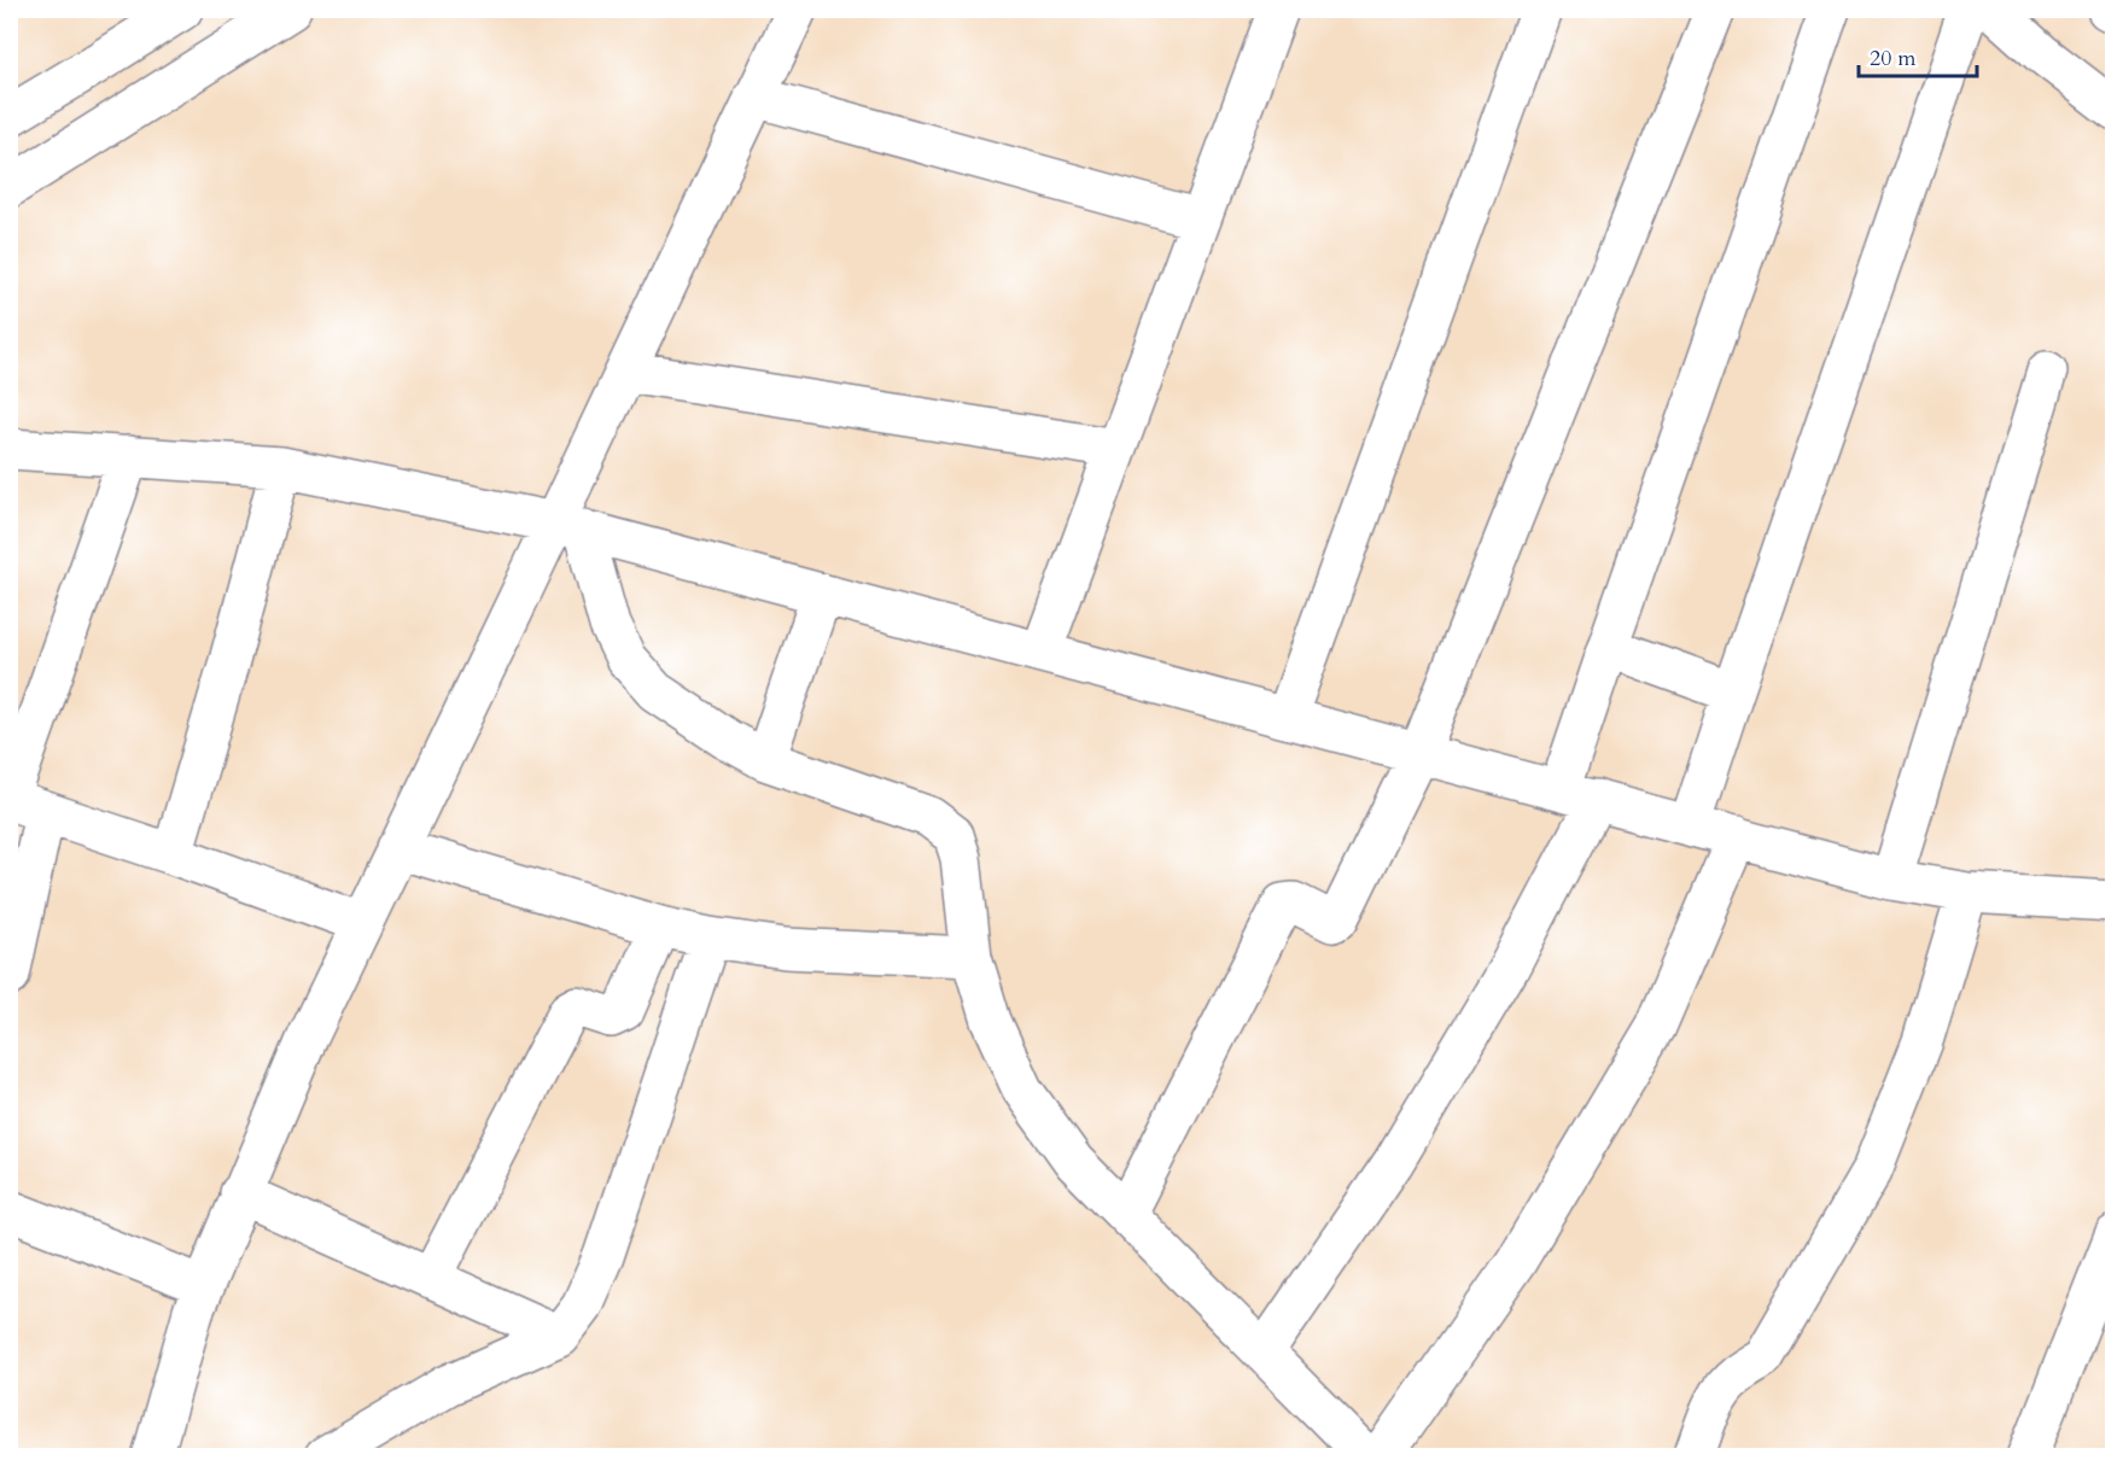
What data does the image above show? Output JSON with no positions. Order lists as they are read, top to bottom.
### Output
{
  "scale_bar": "20 m"
}
